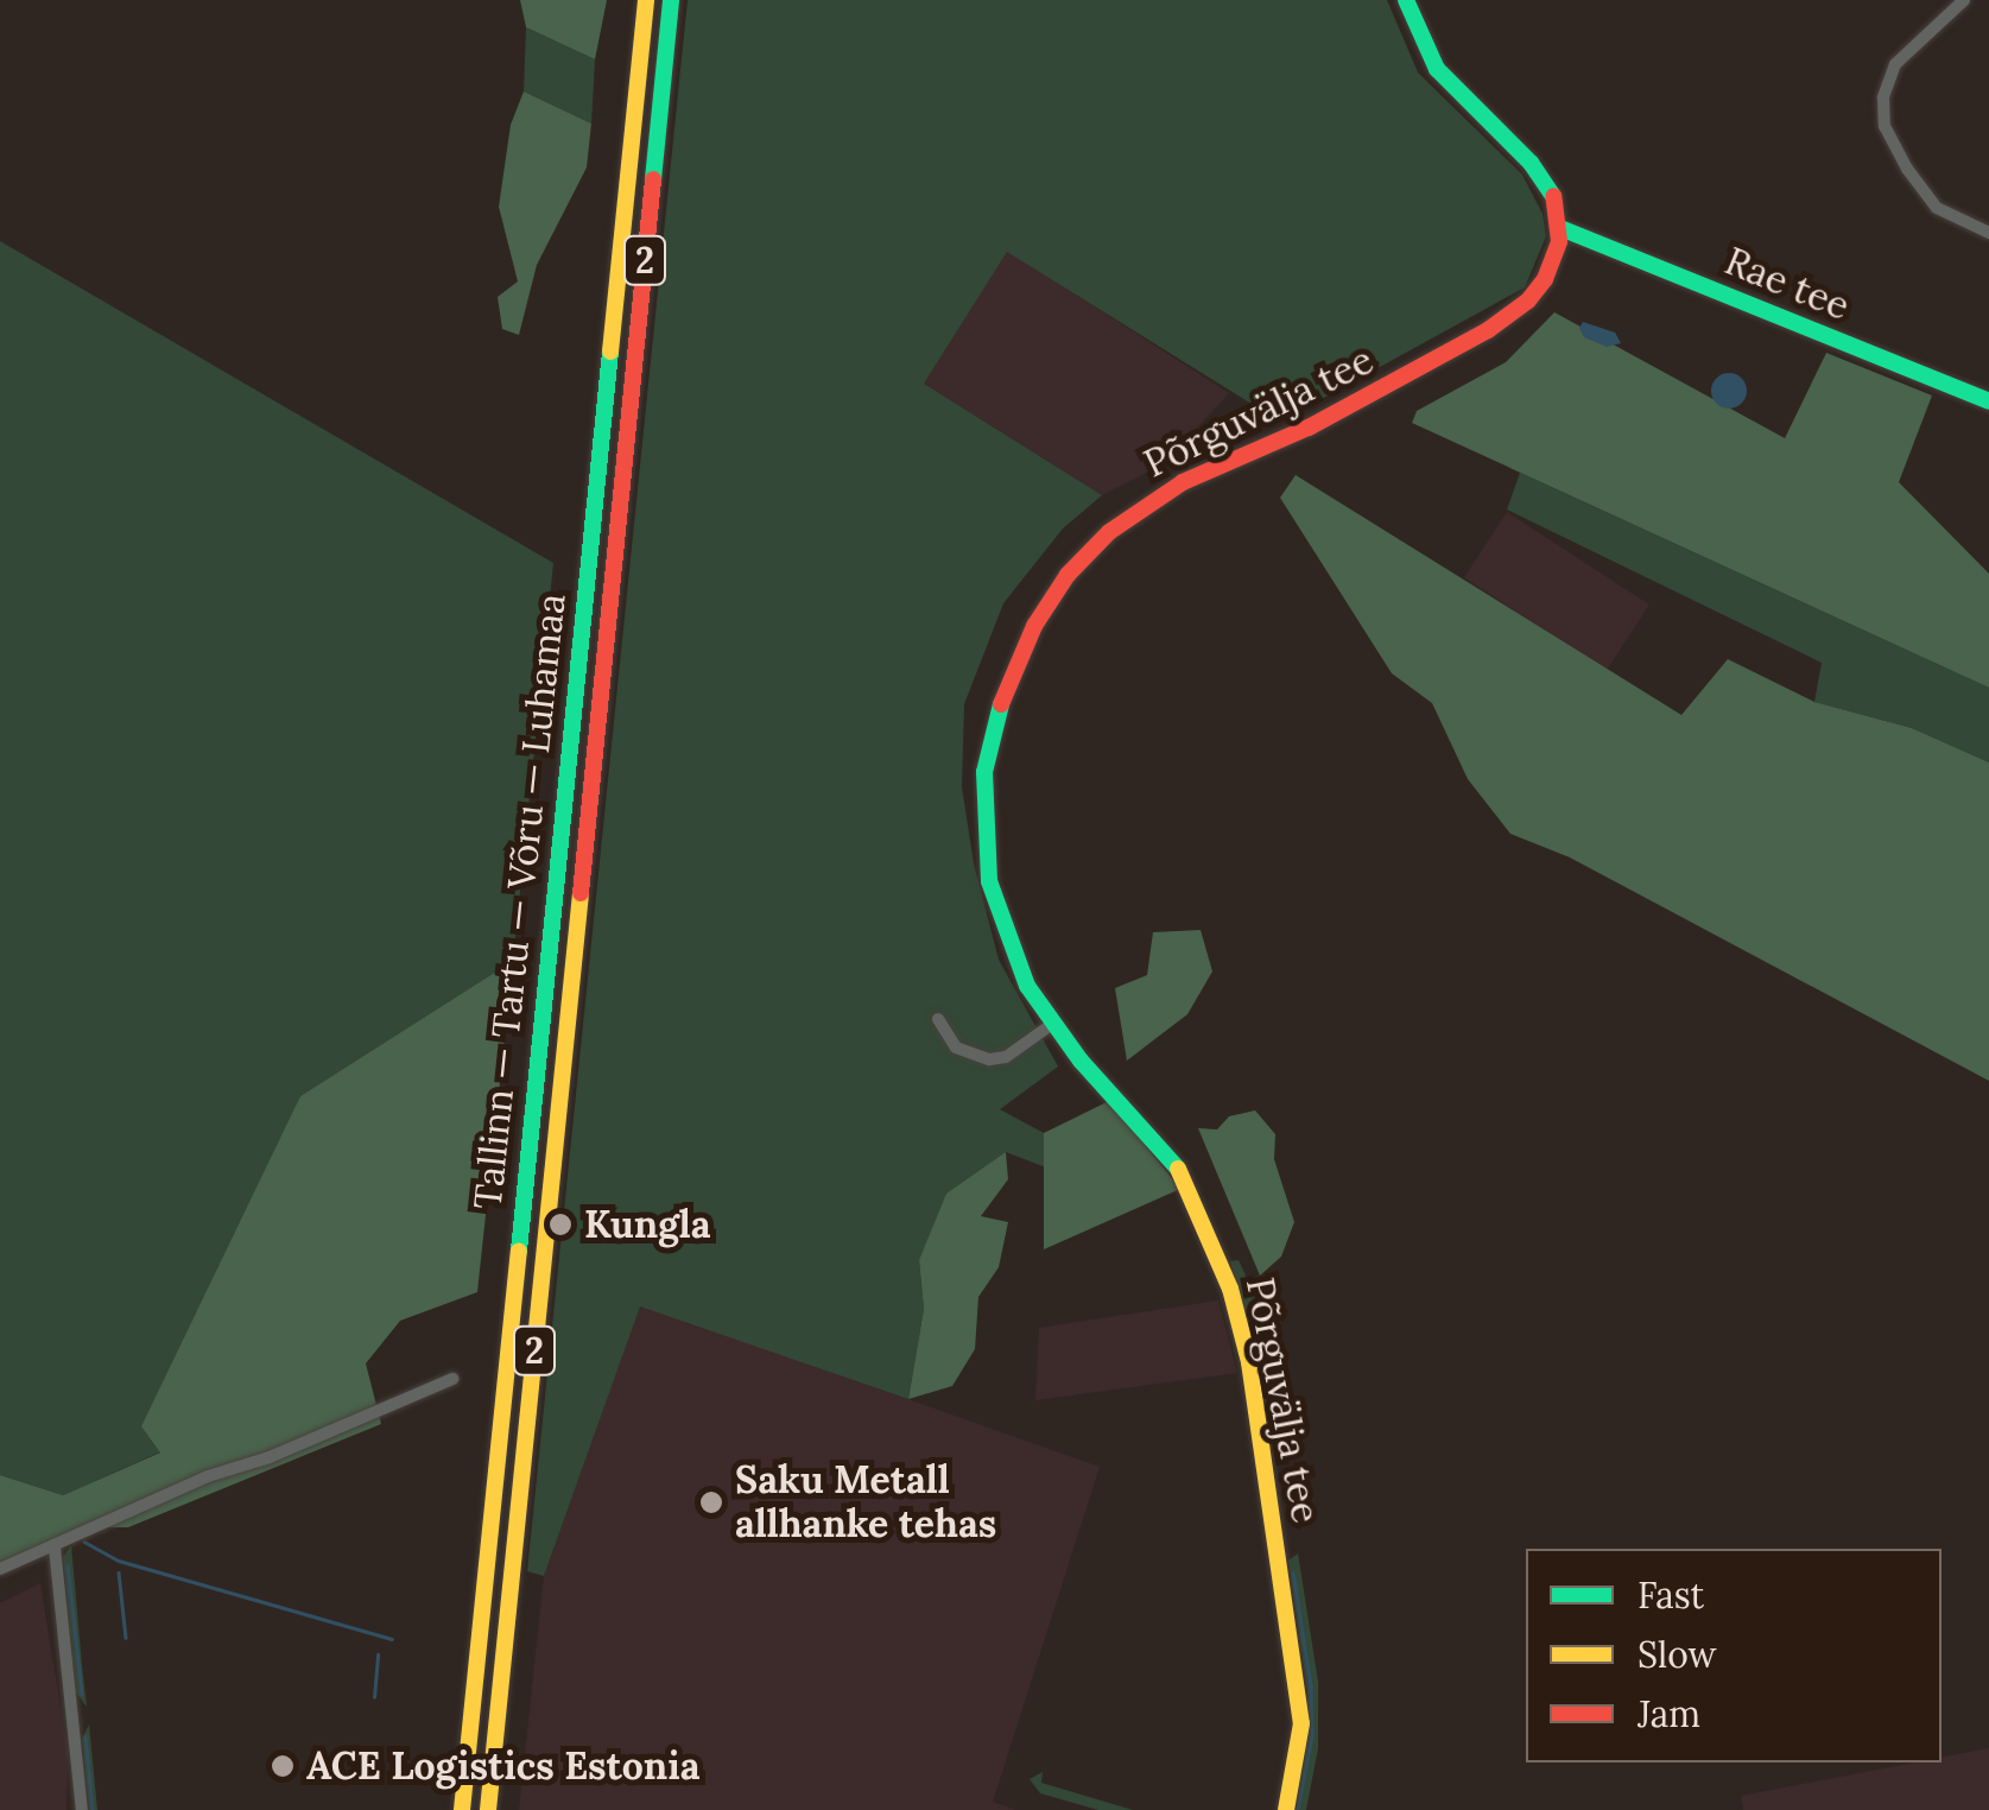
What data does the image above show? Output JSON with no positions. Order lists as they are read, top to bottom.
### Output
{
  "streets": {
    "main road": [
      "2",
      "Rae tee",
      "Põrguvälja tee",
      "Tallinn — Tartu — Võru — Luhamaa"
    ]
  },
  "crossings": [
    ["Rae tee", "Põrguvälja tee"]
  ],
  "places": ["Kungla", "Saku Metall allhanke tehas", "ACE Logistics Estonia"],
  "legend": ["Fast", "Slow", "Jam"]
}
